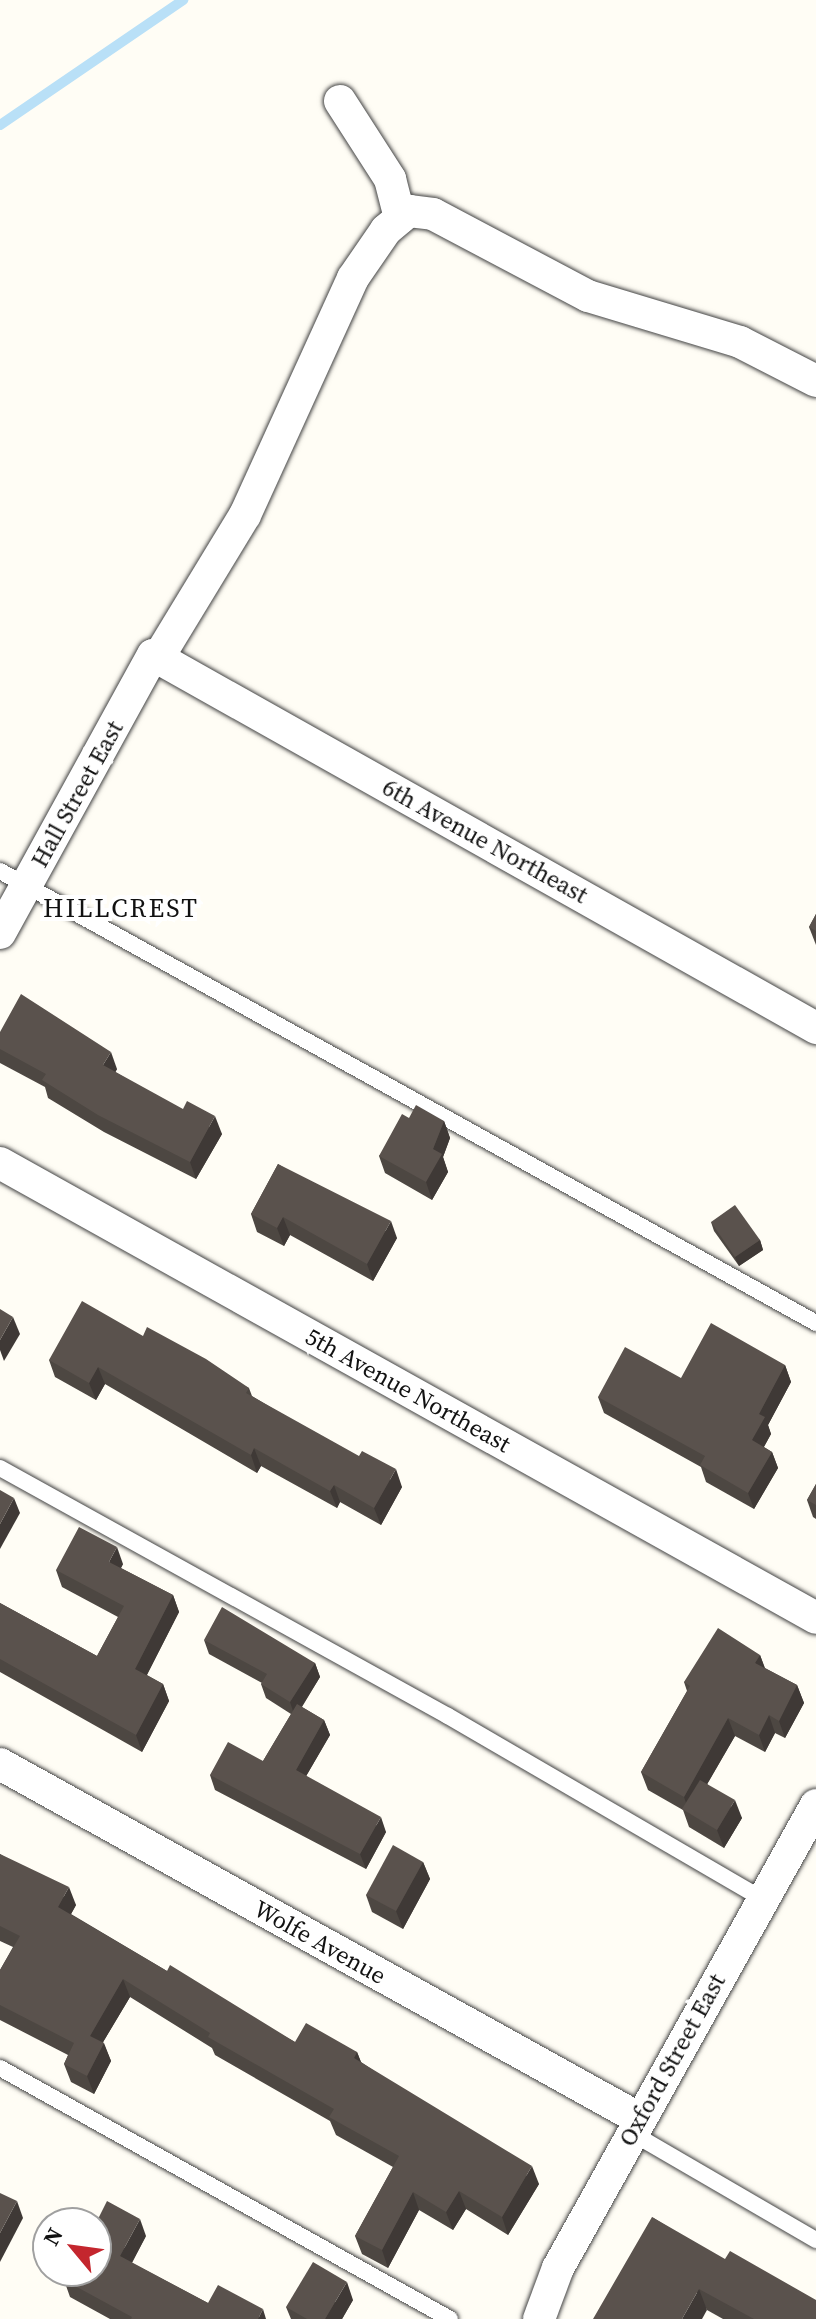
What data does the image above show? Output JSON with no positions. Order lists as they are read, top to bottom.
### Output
{
  "streets": {
    "street": [
      "Hall Street East",
      "6th Avenue Northeast",
      "5th Avenue Northeast",
      "Wolfe Avenue",
      "Oxford Street East"
    ]
  },
  "crossings": [
    ["Hall Street East", "6th Avenue Northeast"],
    ["Wolfe Avenue", "Oxford Street East"]
  ],
  "districts": ["HILLCREST"],
  "north": "top left"
}
